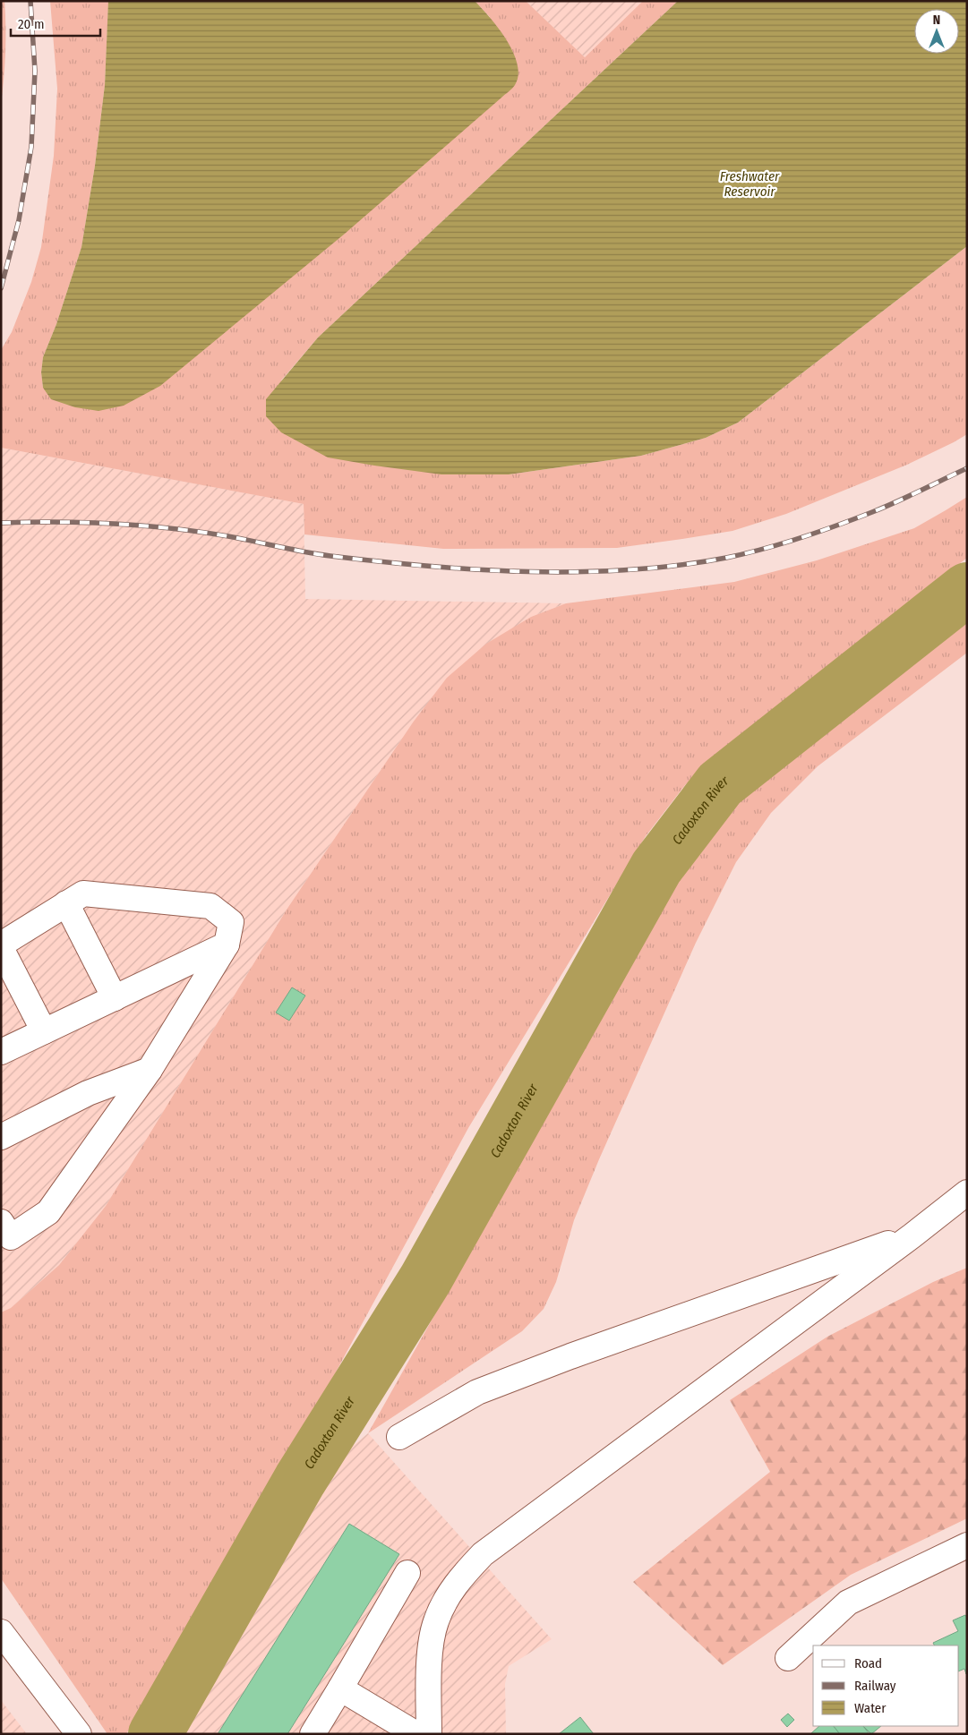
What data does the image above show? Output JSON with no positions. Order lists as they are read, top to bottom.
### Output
{
  "water": ["Freshwater Reservoir", "Cadoxton River"],
  "legend": ["Road", "Railway", "Water"],
  "scale_bar": "20 m",
  "north": "top"
}
